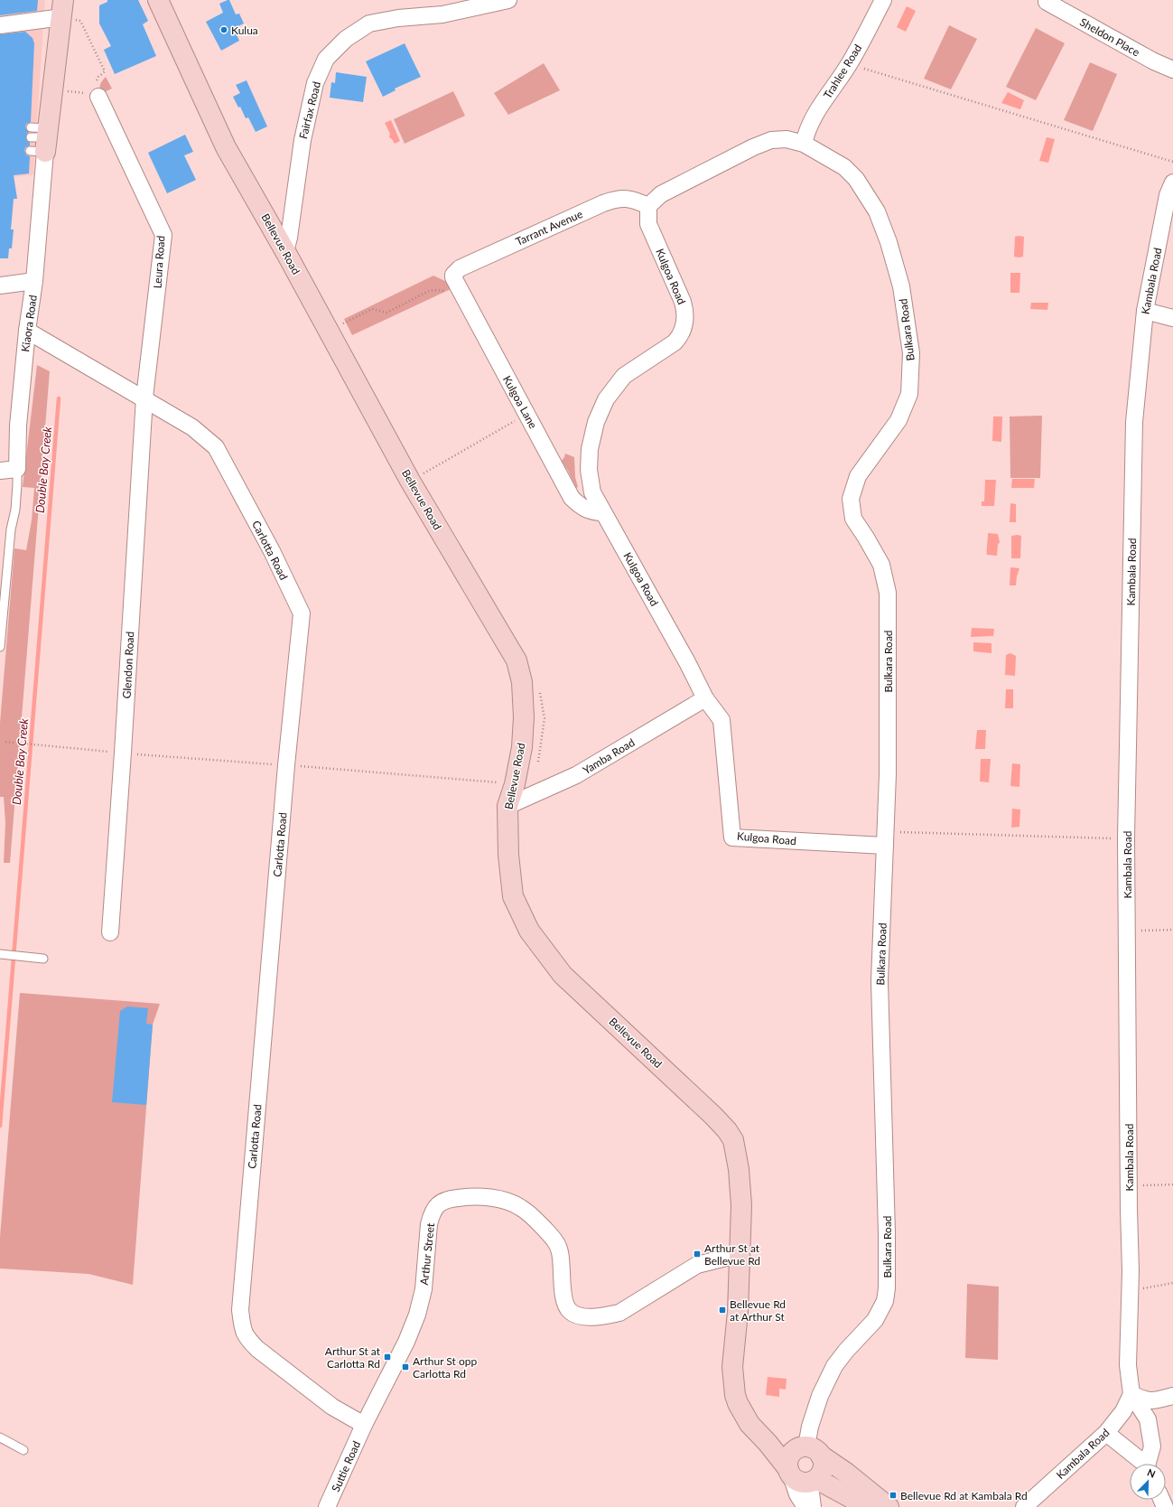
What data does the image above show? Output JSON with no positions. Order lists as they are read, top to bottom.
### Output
{
  "streets": {
    "street": [
      "Sheldon Place",
      "Trahlee Road",
      "Fairfax Road",
      "Tarrant Avenue",
      "Bellevue Road",
      "Leura Road",
      "Kulgoa Road",
      "Kambala Road",
      "Kiaora Road",
      "Bulkara Road",
      "Kulgoa Lane",
      "Carlotta Road",
      "Glendon Road",
      "Yamba Road",
      "Arthur Street",
      "Suttie Road"
    ]
  },
  "crossings": [
    ["Trahlee Road", "Bulkara Road"],
    ["Fairfax Road", "Bellevue Road"],
    ["Tarrant Avenue", "Kulgoa Road"],
    ["Tarrant Avenue", "Bulkara Road"],
    ["Tarrant Avenue", "Kulgoa Lane"],
    ["Bellevue Road", "Bulkara Road"],
    ["Bellevue Road", "Yamba Road"],
    ["Bellevue Road", "Arthur Street"],
    ["Leura Road", "Carlotta Road"],
    ["Leura Road", "Glendon Road"],
    ["Kulgoa Road", "Bulkara Road"],
    ["Kulgoa Road", "Kulgoa Lane"],
    ["Kulgoa Road", "Yamba Road"],
    ["Kiaora Road", "Carlotta Road"],
    ["Carlotta Road", "Glendon Road"],
    ["Carlotta Road", "Arthur Street"],
    ["Carlotta Road", "Suttie Road"],
    ["Arthur Street", "Suttie Road"]
  ],
  "water": ["Double Bay Creek"],
  "places": {
    "other": ["Kulua"],
    "transit": [
      "Arthur St at Bellevue Rd",
      "Bellevue Rd at Arthur St",
      "Arthur St at Carlotta Rd",
      "Arthur St opp Carlotta Rd",
      "Bellevue Rd at Kambala Rd"
    ]
  },
  "north": "top right"
}
